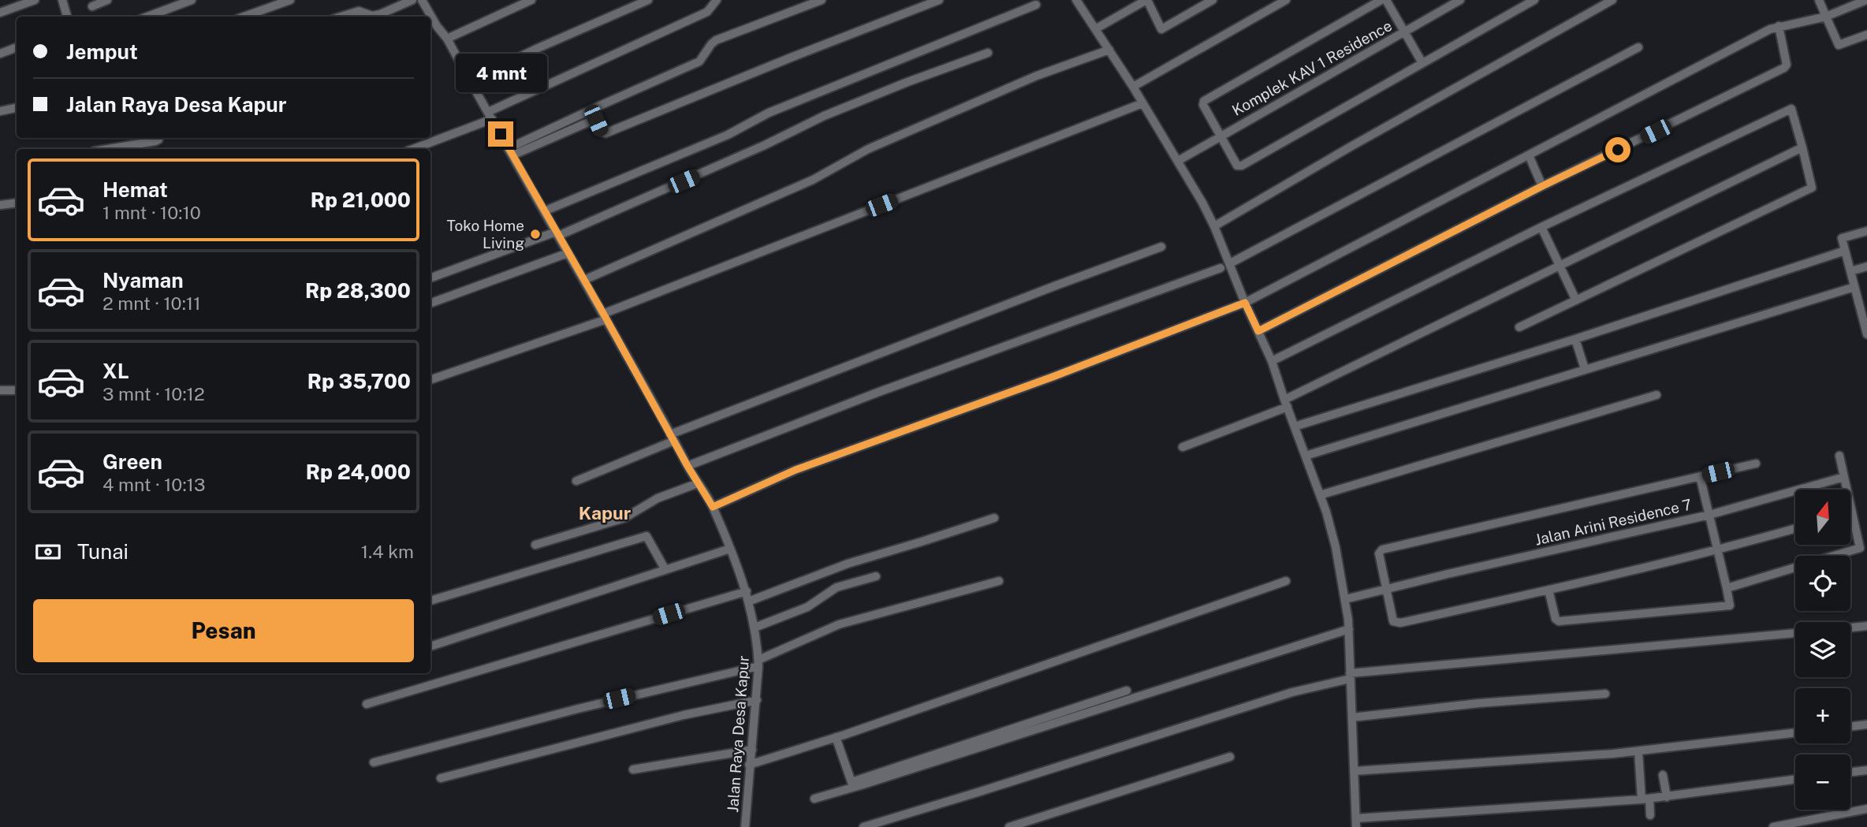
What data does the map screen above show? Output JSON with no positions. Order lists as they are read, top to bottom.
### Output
{
  "streets": {
    "street": ["Komplek KAV 1 Residence", "Jalan Arini Residence 7", "Jalan Raya Desa Kapur"]
  },
  "districts": ["Kapur"],
  "places": ["Toko Home Living"],
  "north": "top",
  "page": {
    "banner": ["Jemput", "Jalan Raya Desa Kapur"],
    "bubble": "4 mnt",
    "list": [
      {
        "name": "Hemat",
        "note": "1 mnt · 10:10",
        "value": "Rp 21,000"
      },
      {
        "name": "Nyaman",
        "note": "2 mnt · 10:11",
        "value": "Rp 28,300"
      },
      {
        "name": "XL",
        "note": "3 mnt · 10:12",
        "value": "Rp 35,700"
      },
      {
        "name": "Green",
        "note": "4 mnt · 10:13",
        "value": "Rp 24,000"
      }
    ],
    "map_buttons": ["+", "−"],
    "pay": ["Tunai", "1.4 km"],
    "buttons": "Pesan"
  }
}
